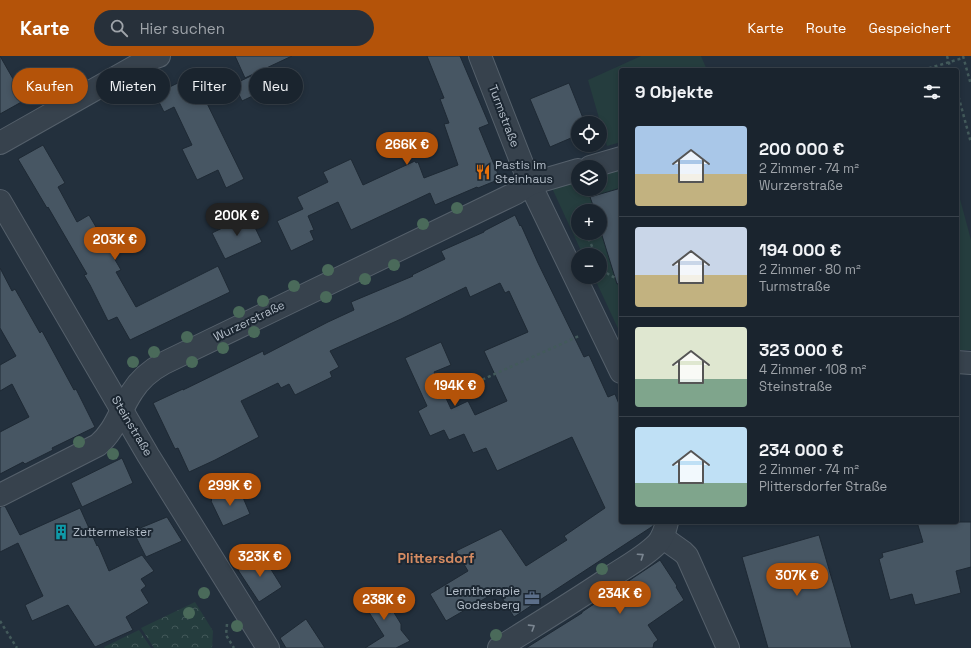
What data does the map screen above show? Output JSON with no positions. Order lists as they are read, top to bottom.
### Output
{
  "streets": {
    "street": ["Turmstraße", "Wurzerstraße", "Steinstraße"]
  },
  "crossings": [
    ["Turmstraße", "Wurzerstraße"],
    ["Wurzerstraße", "Steinstraße"]
  ],
  "districts": ["Plittersdorf"],
  "places": {
    "restaurant": ["Pastis im Steinhaus"],
    "building": ["Zuttermeister"],
    "office": ["Lerntherapie Godesberg"]
  },
  "page": {
    "header": "Karte",
    "search": "Hier suchen",
    "nav": ["Karte", "Route", "Gespeichert"],
    "chip": [
      "Kaufen",
      "Mieten",
      "Filter",
      "Neu"
    ],
    "heading": "9 Objekte",
    "map_buttons": ["+", "−"],
    "list": [
      {
        "name": "200 000 €",
        "note": "2 Zimmer · 74 m² · Wurzerstraße"
      },
      {
        "name": "194 000 €",
        "note": "2 Zimmer · 80 m² · Turmstraße"
      },
      {
        "name": "323 000 €",
        "note": "4 Zimmer · 108 m² · Steinstraße"
      },
      {
        "name": "234 000 €",
        "note": "2 Zimmer · 74 m² · Plittersdorfer Straße"
      }
    ],
    "price": [
      "266K €",
      "200K €",
      "203K €",
      "194K €",
      "299K €",
      "323K €",
      "307K €",
      "234K €",
      "238K €"
    ]
  }
}
